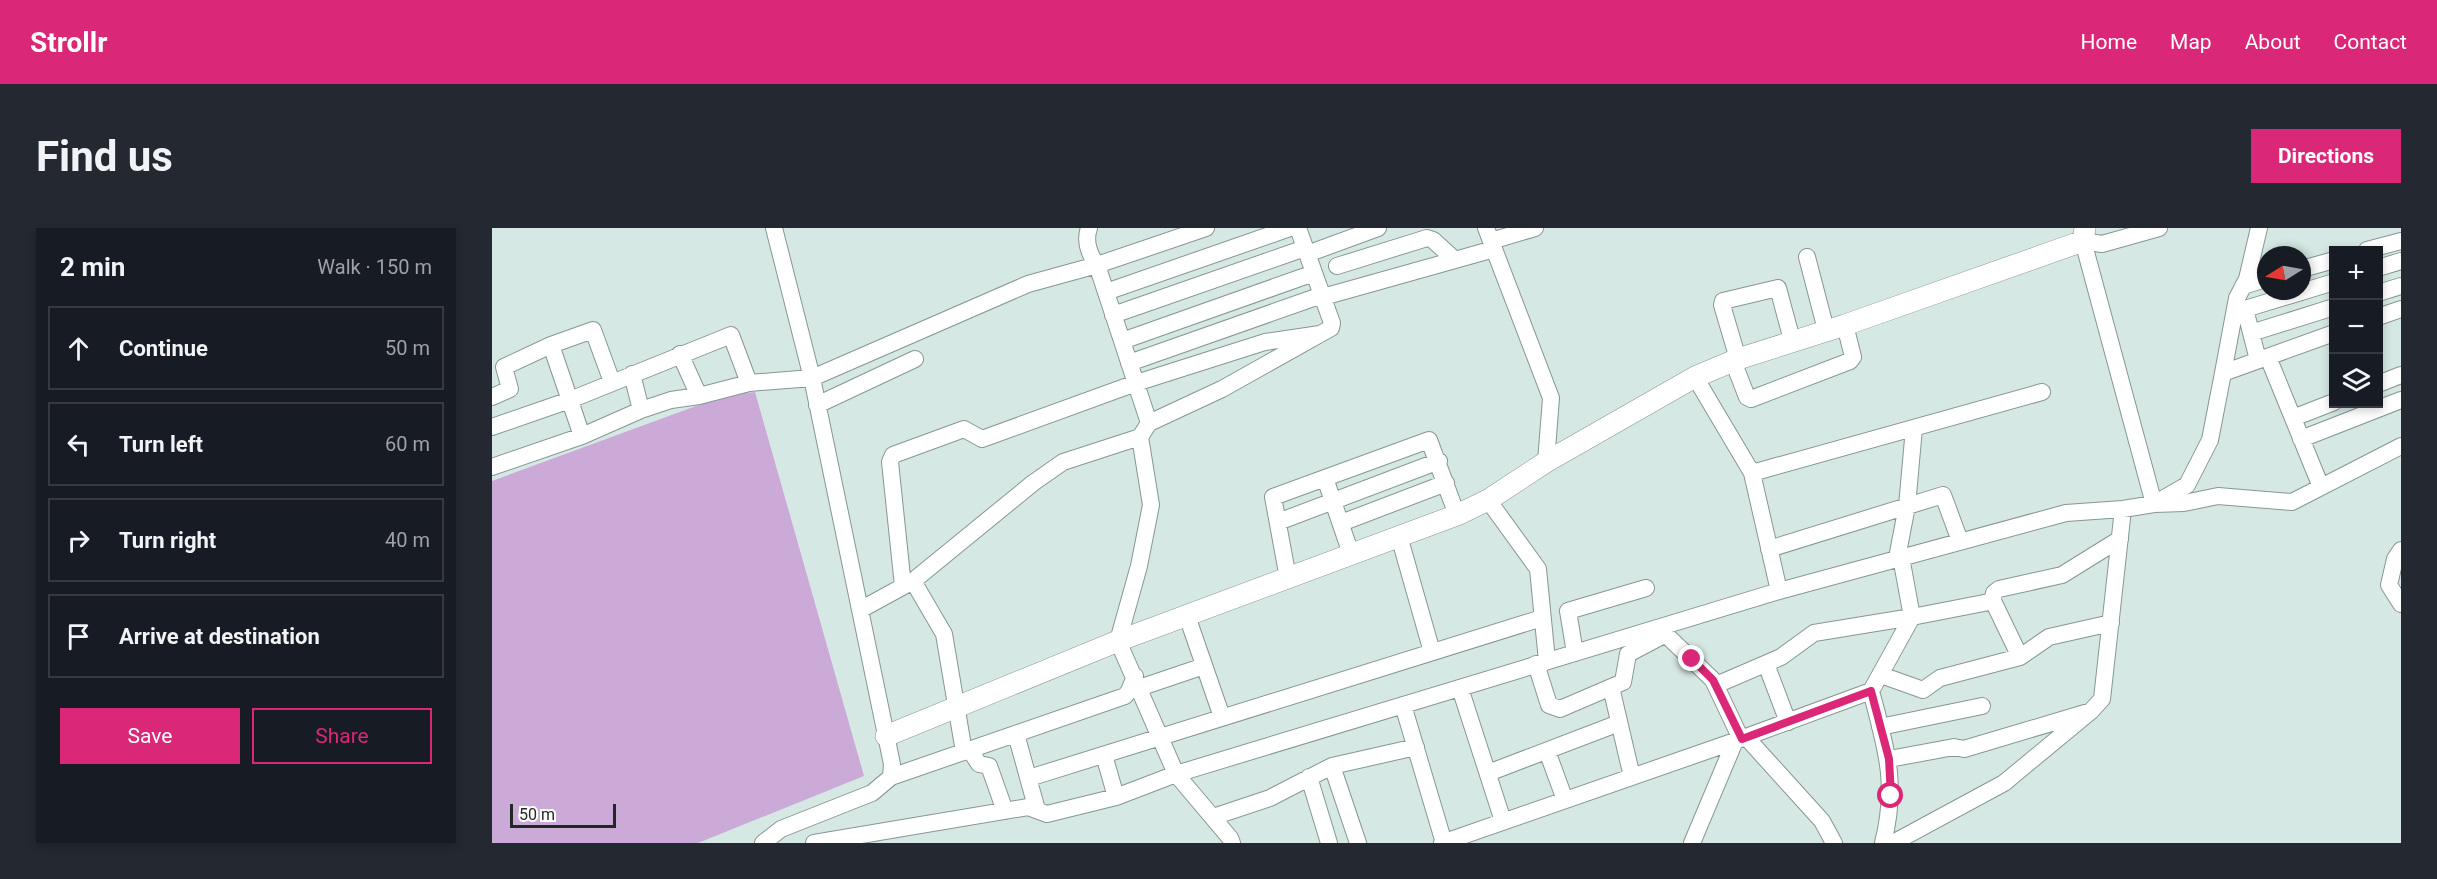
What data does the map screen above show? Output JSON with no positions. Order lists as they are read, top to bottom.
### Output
{
  "scale_bar": "50 m",
  "north": "left",
  "page": {
    "header": "Strollr",
    "nav": [
      "Home",
      "Map",
      "About",
      "Contact"
    ],
    "buttons": [
      "Directions",
      ["Save", "Share"]
    ],
    "title": "Find us",
    "heading": ["2 min", "Walk · 150 m"],
    "map_buttons": ["+", "−"],
    "list": [
      ["Continue", "50 m"],
      ["Turn left", "60 m"],
      ["Turn right", "40 m"],
      "Arrive at destination"
    ],
    "scale": "50 m"
  }
}
